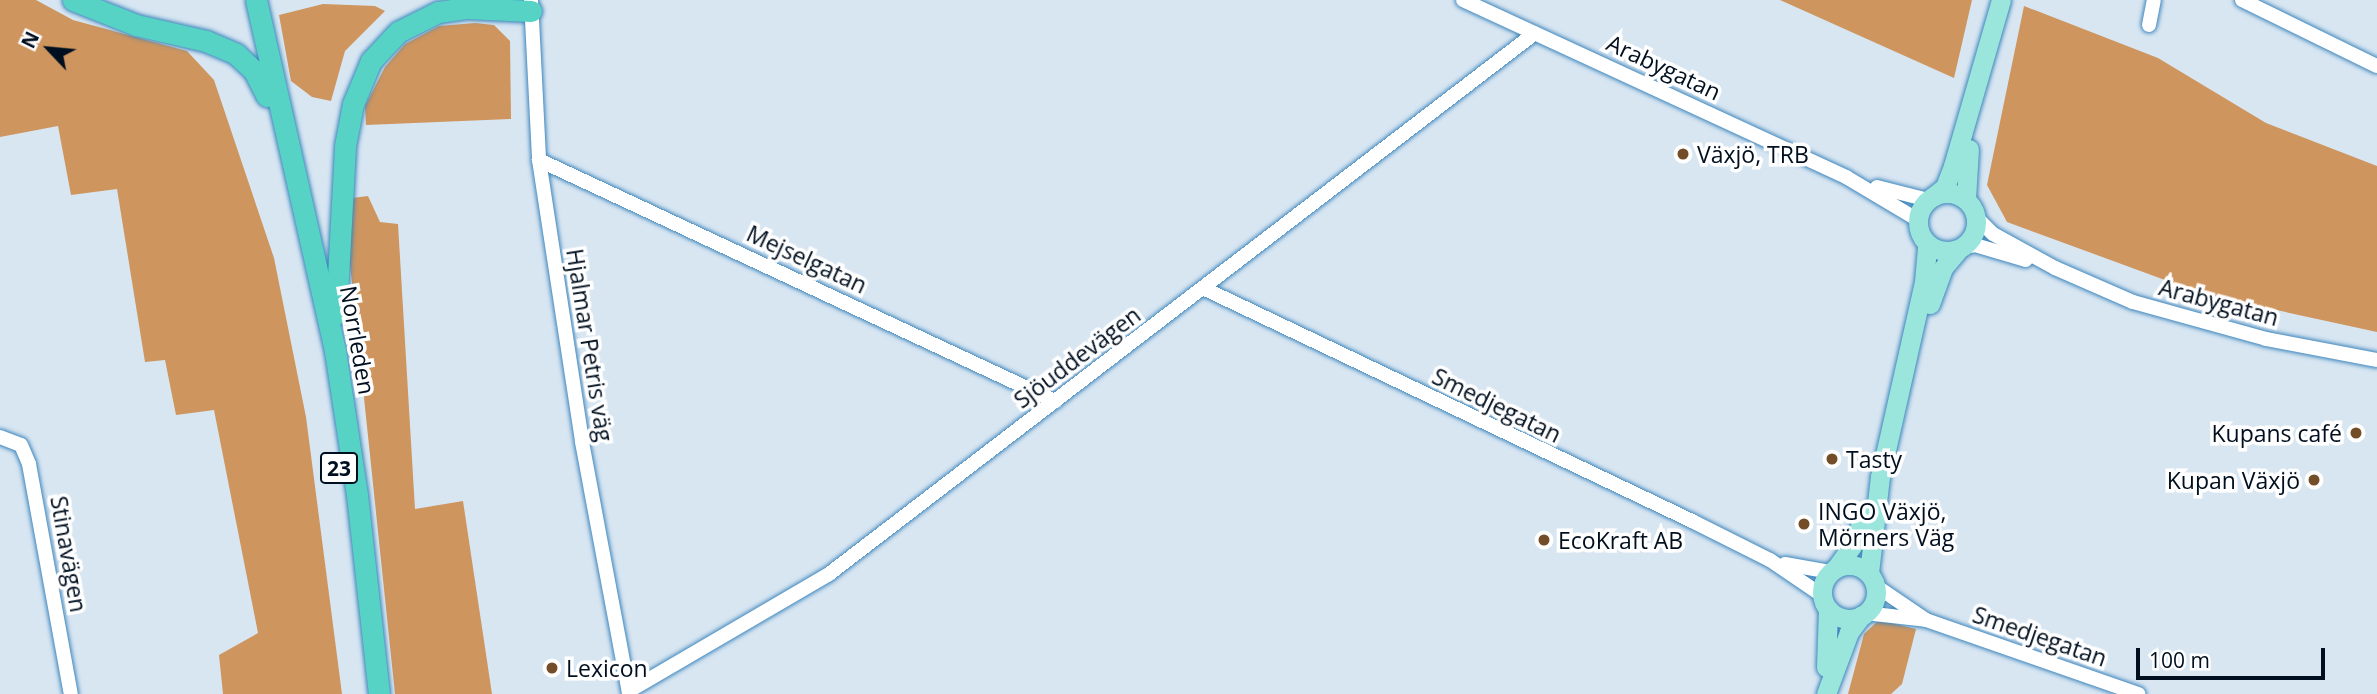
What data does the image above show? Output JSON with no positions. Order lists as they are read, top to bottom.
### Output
{
  "streets": {
    "highway": ["Norrleden", "23"],
    "street": [
      "Arabygatan",
      "Mejselgatan",
      "Hjalmar Petris väg",
      "Sjöuddevägen",
      "Smedjegatan",
      "Stinavägen"
    ]
  },
  "crossings": [
    ["Arabygatan", "Sjöuddevägen"],
    ["Mejselgatan", "Hjalmar Petris väg"],
    ["Mejselgatan", "Sjöuddevägen"],
    ["Hjalmar Petris väg", "Sjöuddevägen"],
    ["Sjöuddevägen", "Smedjegatan"]
  ],
  "places": [
    "Växjö, TRB",
    "Kupans café",
    "Tasty",
    "Kupan Växjö",
    "INGO Växjö, Mörners Väg",
    "EcoKraft AB",
    "Lexicon"
  ],
  "scale_bar": "100 m",
  "north": "top left"
}
